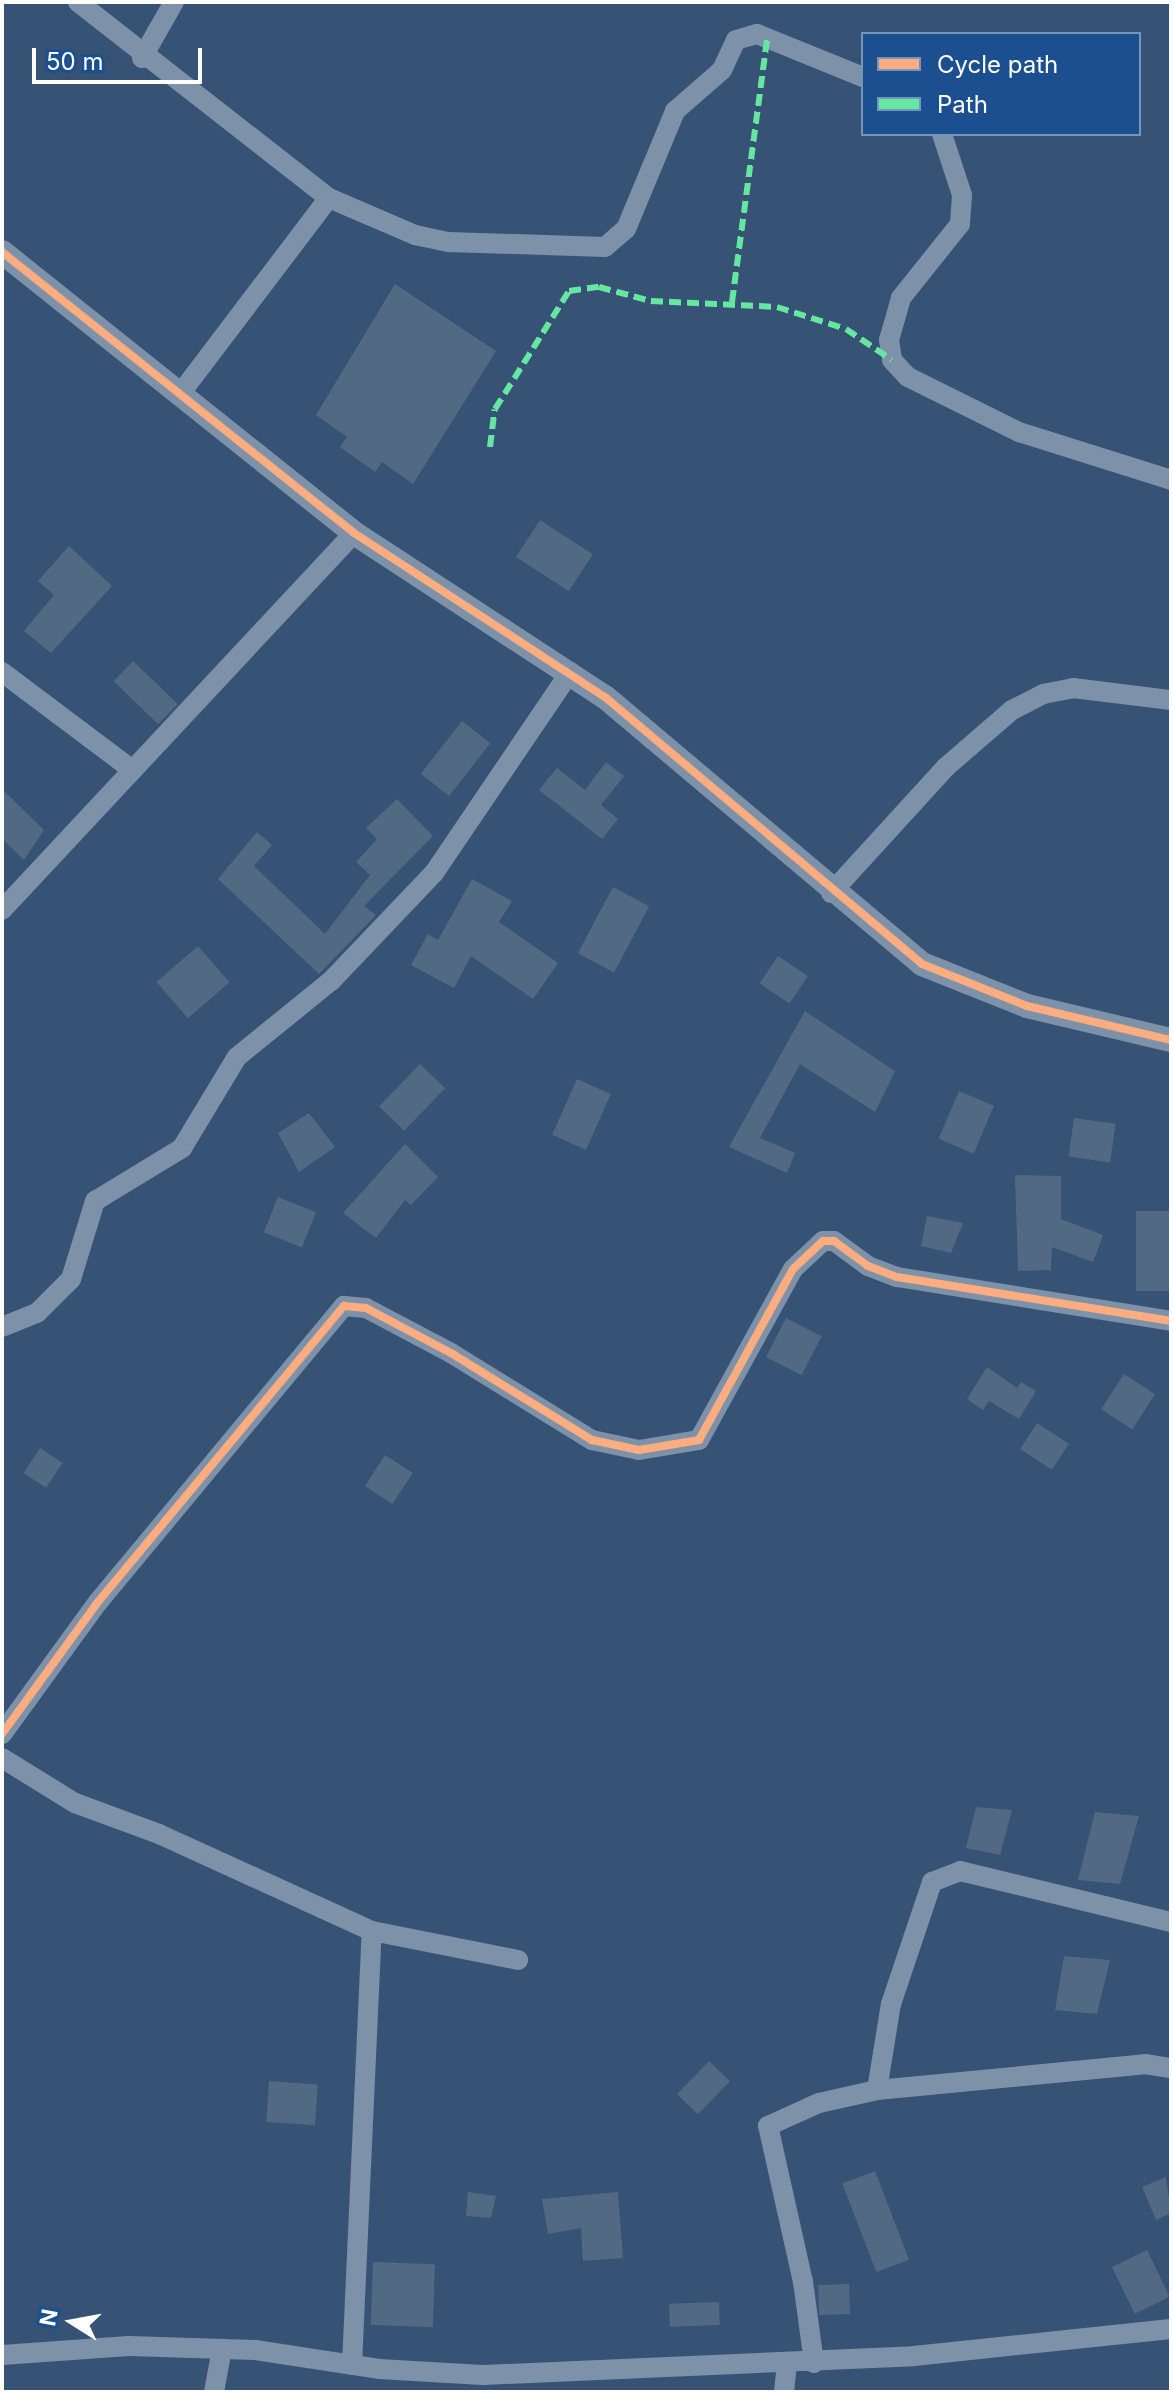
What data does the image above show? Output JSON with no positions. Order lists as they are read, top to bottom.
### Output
{
  "legend": ["Cycle path", "Path"],
  "scale_bar": "50 m",
  "north": "left"
}
